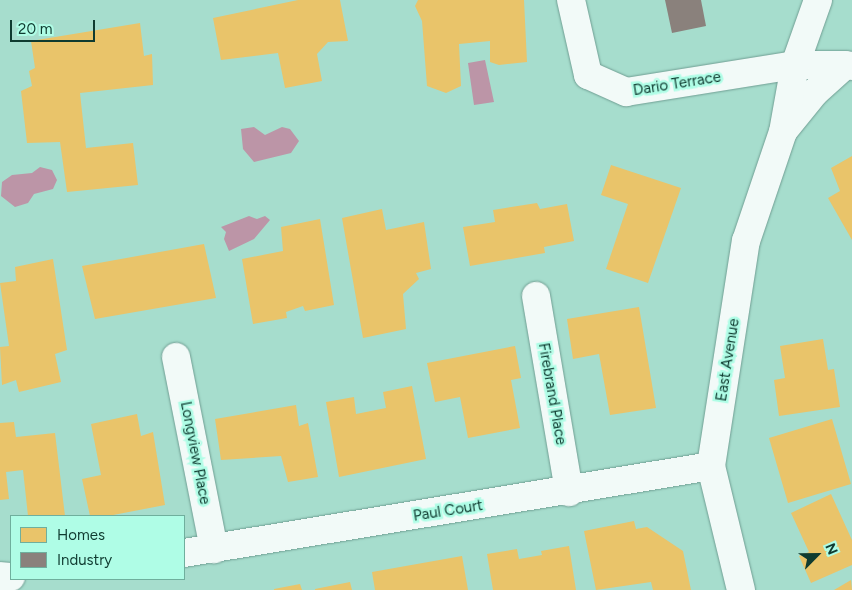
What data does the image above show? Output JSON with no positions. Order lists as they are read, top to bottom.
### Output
{
  "streets": {
    "street": [
      "Dario Terrace",
      "East Avenue",
      "Firebrand Place",
      "Longview Place",
      "Paul Court"
    ]
  },
  "crossings": [
    ["Dario Terrace", "East Avenue"],
    ["East Avenue", "Paul Court"],
    ["Firebrand Place", "Paul Court"],
    ["Longview Place", "Paul Court"]
  ],
  "legend": ["Homes", "Industry"],
  "scale_bar": "20 m",
  "north": "top right"
}
